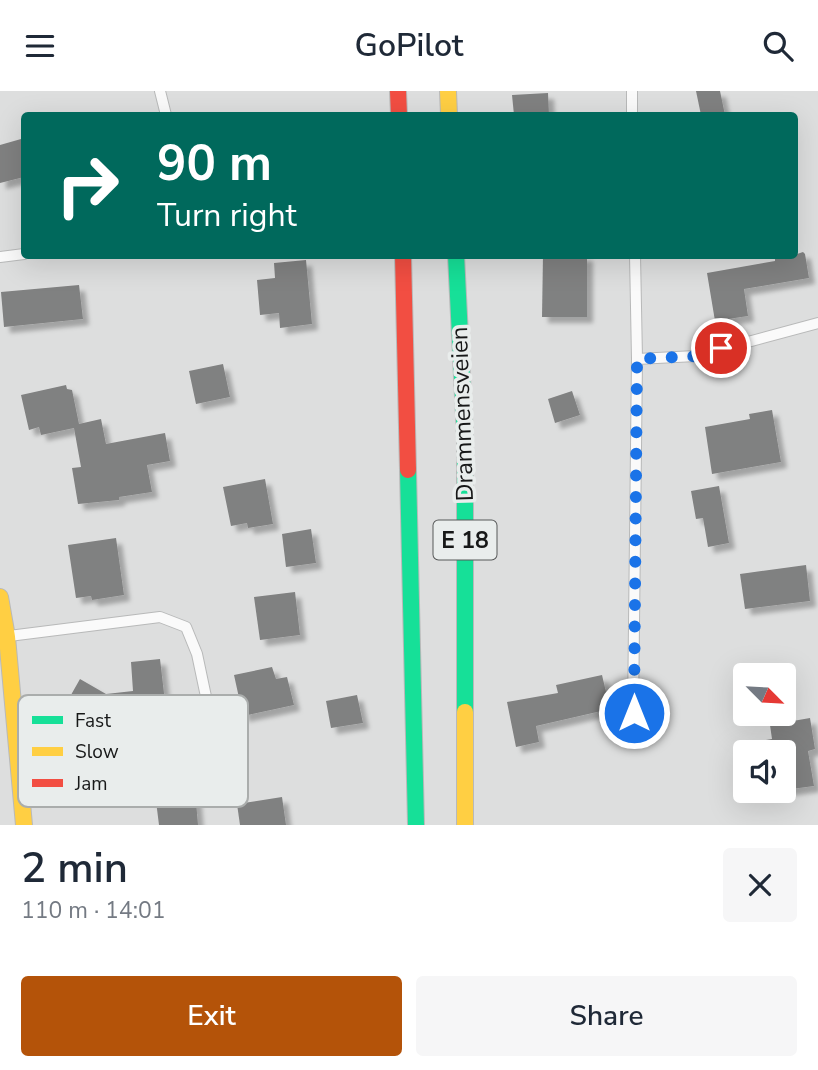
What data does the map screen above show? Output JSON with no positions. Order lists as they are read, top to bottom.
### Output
{
  "streets": {
    "main road": ["Drammensveien", "E 18"]
  },
  "legend": ["Fast", "Slow", "Jam"],
  "north": "bottom right",
  "page": {
    "header": "GoPilot",
    "turn": ["90 m", "Turn right"],
    "heading": ["2 min", "110 m · 14:01"],
    "buttons": ["Exit", "Share"]
  }
}
